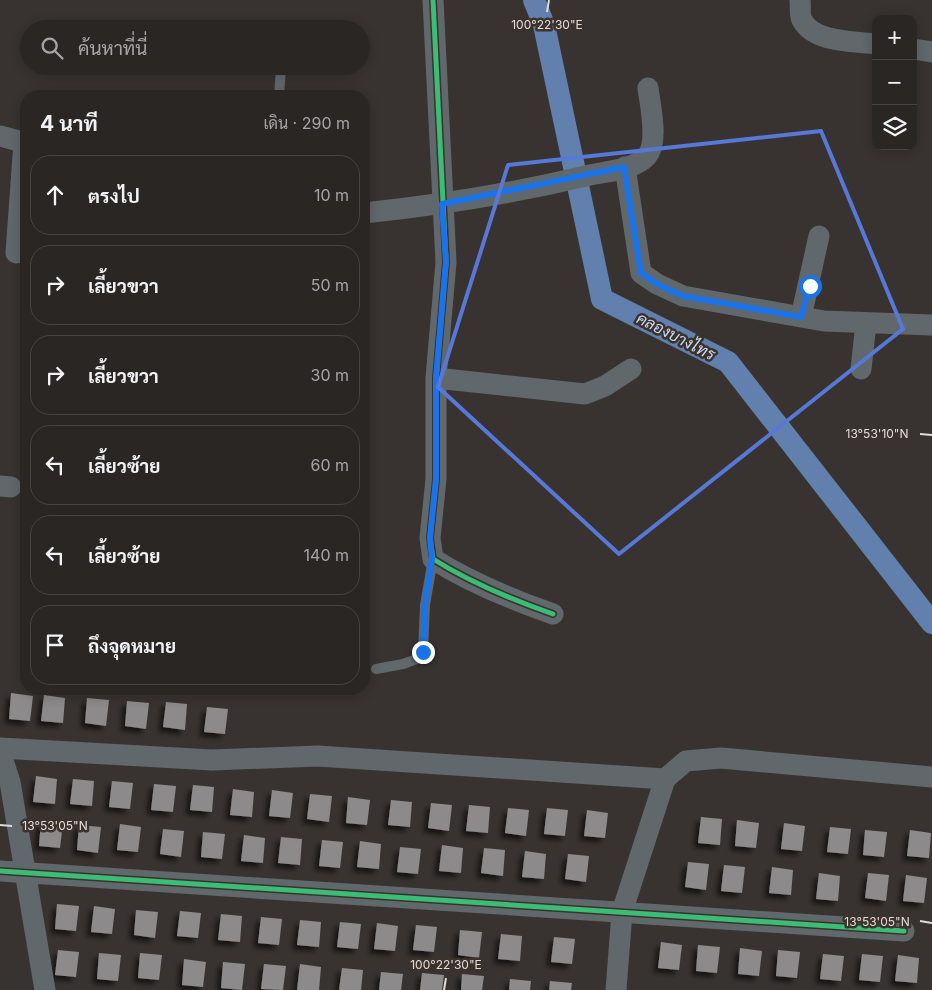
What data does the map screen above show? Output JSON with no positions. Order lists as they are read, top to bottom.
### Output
{
  "water": ["คลองบางไทร"],
  "page": {
    "map_buttons": ["+", "−"],
    "search": "ค้นหาที่นี่",
    "heading": ["4 นาที", "เดิน · 290 m"],
    "list": [
      ["ตรงไป", "10 m"],
      ["เลี้ยวขวา", "50 m"],
      ["เลี้ยวขวา", "30 m"],
      ["เลี้ยวซ้าย", "60 m"],
      ["เลี้ยวซ้าย", "140 m"],
      "ถึงจุดหมาย"
    ]
  },
  "coordinates": ["100°22'30\"E", "13°53'10\"N", "13°53'05\"N"]
}
